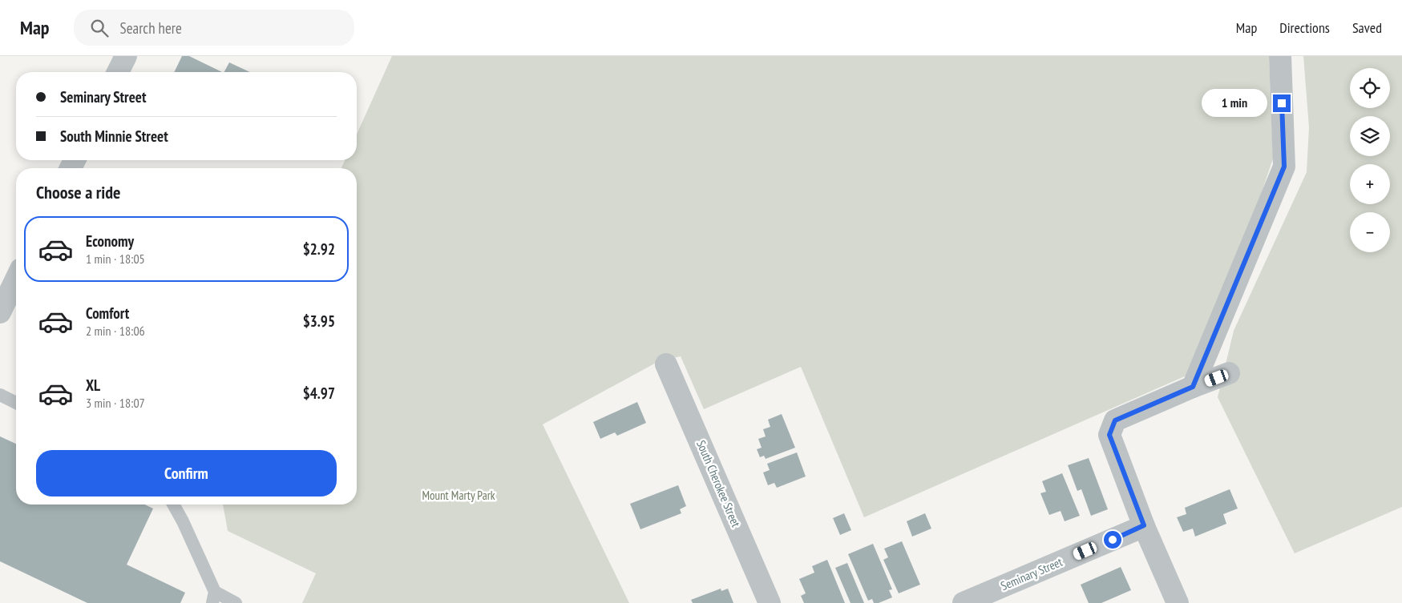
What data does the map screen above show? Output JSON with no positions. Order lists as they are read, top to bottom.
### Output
{
  "streets": {
    "street": ["South Cherokee Street", "Seminary Street"]
  },
  "parks": ["Mount Marty Park"],
  "page": {
    "header": "Map",
    "search": "Search here",
    "nav": ["Map", "Directions", "Saved"],
    "map_buttons": ["+", "−"],
    "banner": ["Seminary Street", "South Minnie Street"],
    "bubble": "1 min",
    "heading": "Choose a ride",
    "list": [
      {
        "name": "Economy",
        "note": "1 min · 18:05",
        "value": "$2.92"
      },
      {
        "name": "Comfort",
        "note": "2 min · 18:06",
        "value": "$3.95"
      },
      {
        "name": "XL",
        "note": "3 min · 18:07",
        "value": "$4.97"
      }
    ],
    "buttons": "Confirm"
  }
}
